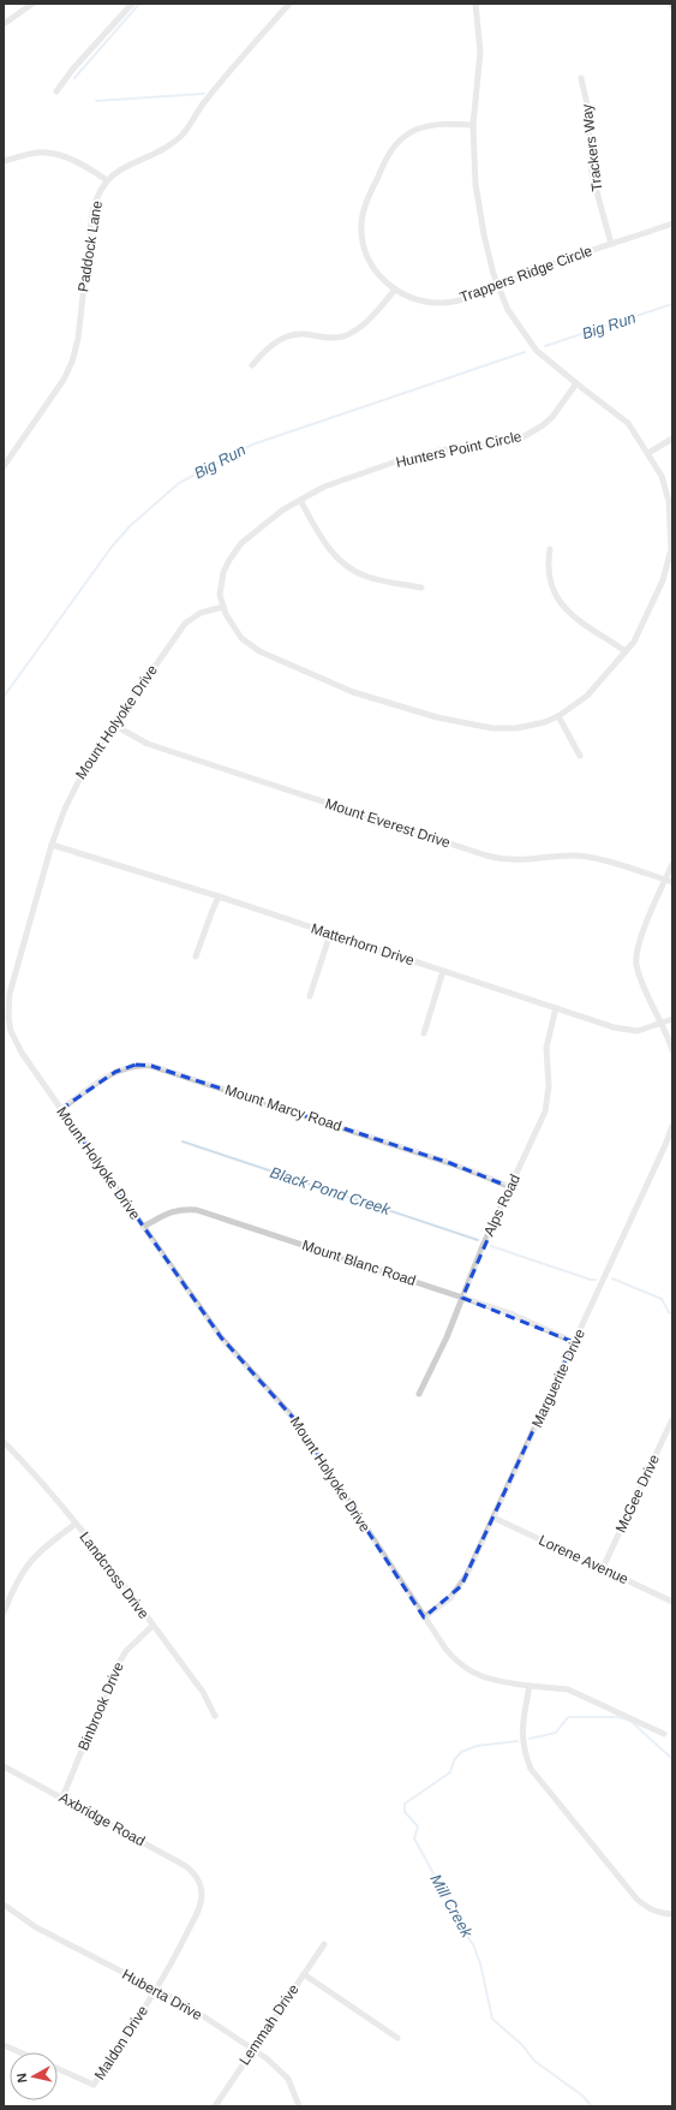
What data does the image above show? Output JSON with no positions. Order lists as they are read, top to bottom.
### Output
{
  "streets": {
    "street": [
      "Trackers Way",
      "Paddock Lane",
      "Trappers Ridge Circle",
      "Hunters Point Circle",
      "Mount Holyoke Drive",
      "Mount Everest Drive",
      "Matterhorn Drive",
      "Mount Marcy Road",
      "Alps Road",
      "Mount Blanc Road",
      "Marguerite Drive",
      "McGee Drive",
      "Lorene Avenue",
      "Landcross Drive",
      "Binbrook Drive",
      "Axbridge Road",
      "Huberta Drive",
      "Lemmah Drive",
      "Maldon Drive"
    ]
  },
  "crossings": [
    ["Trackers Way", "Trappers Ridge Circle"],
    ["Trappers Ridge Circle", "Hunters Point Circle"],
    ["Hunters Point Circle", "Mount Holyoke Drive"],
    ["Mount Holyoke Drive", "Mount Everest Drive"],
    ["Mount Holyoke Drive", "Matterhorn Drive"],
    ["Mount Holyoke Drive", "Mount Marcy Road"],
    ["Mount Holyoke Drive", "Mount Blanc Road"],
    ["Mount Holyoke Drive", "Marguerite Drive"],
    ["Matterhorn Drive", "Alps Road"],
    ["Mount Marcy Road", "Alps Road"],
    ["Alps Road", "Mount Blanc Road"],
    ["Mount Blanc Road", "Marguerite Drive"],
    ["Marguerite Drive", "Lorene Avenue"],
    ["McGee Drive", "Lorene Avenue"],
    ["Landcross Drive", "Binbrook Drive"],
    ["Binbrook Drive", "Axbridge Road"],
    ["Axbridge Road", "Maldon Drive"],
    ["Huberta Drive", "Lemmah Drive"],
    ["Huberta Drive", "Maldon Drive"]
  ],
  "water": ["Big Run", "Black Pond Creek", "Mill Creek"],
  "north": "left"
}
